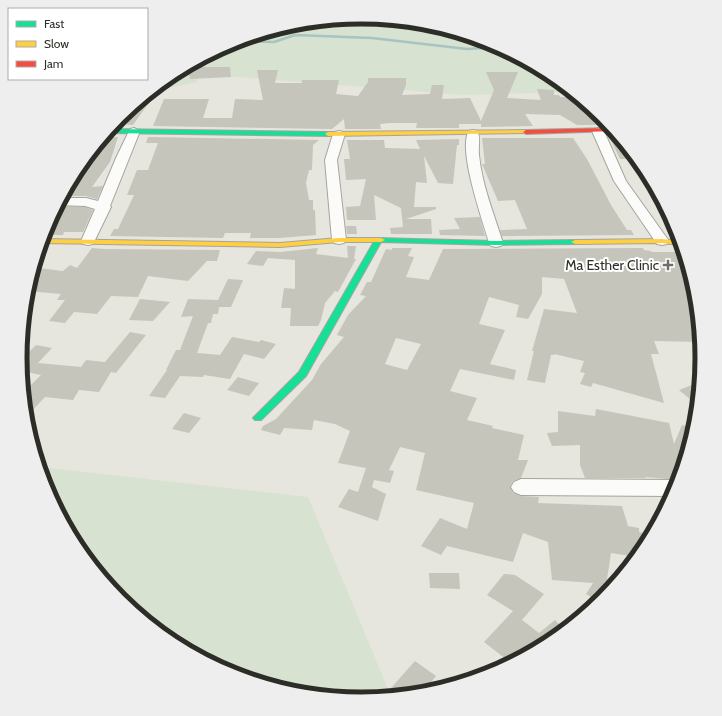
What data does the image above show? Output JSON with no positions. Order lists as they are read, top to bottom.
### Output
{
  "places": {
    "health": ["Ma Esther Clinic"]
  },
  "legend": ["Fast", "Slow", "Jam"]
}
